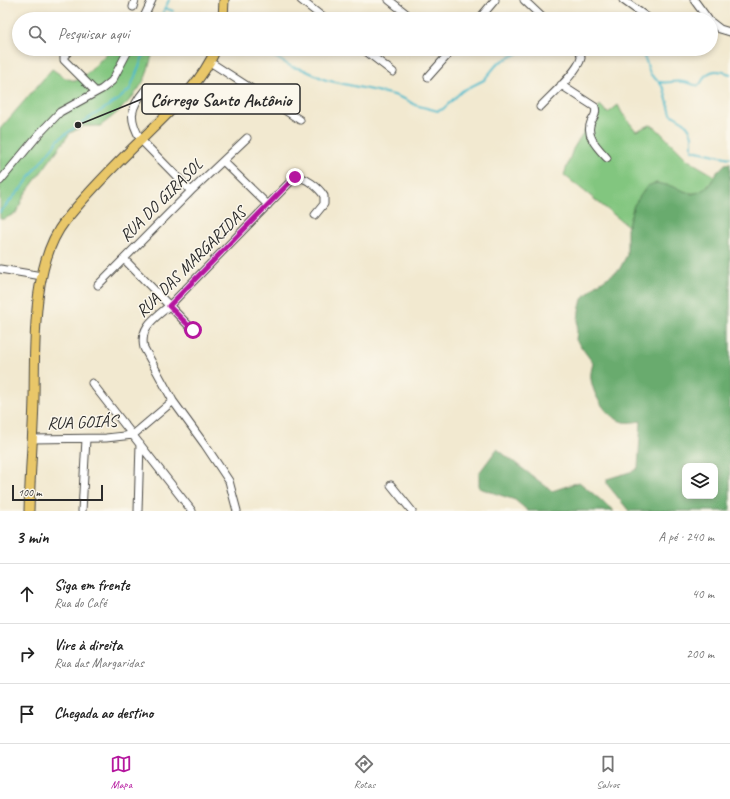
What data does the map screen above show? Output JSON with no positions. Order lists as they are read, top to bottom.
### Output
{
  "streets": {
    "street": ["RUA DO GIRASOL", "RUA DAS MARGARIDAS", "RUA GOIÁS"]
  },
  "places": ["Córrego Santo Antônio"],
  "scale_bar": "100 m",
  "page": {
    "search": "Pesquisar aqui",
    "scale": "100 m",
    "heading": ["3 min", "A pé · 240 m"],
    "list": [
      ["Siga em frente", "Rua do Café", "40 m"],
      ["Vire à direita", "Rua das Margaridas", "200 m"],
      "Chegada ao destino"
    ],
    "nav": ["Mapa", "Rotas", "Salvos"]
  }
}
